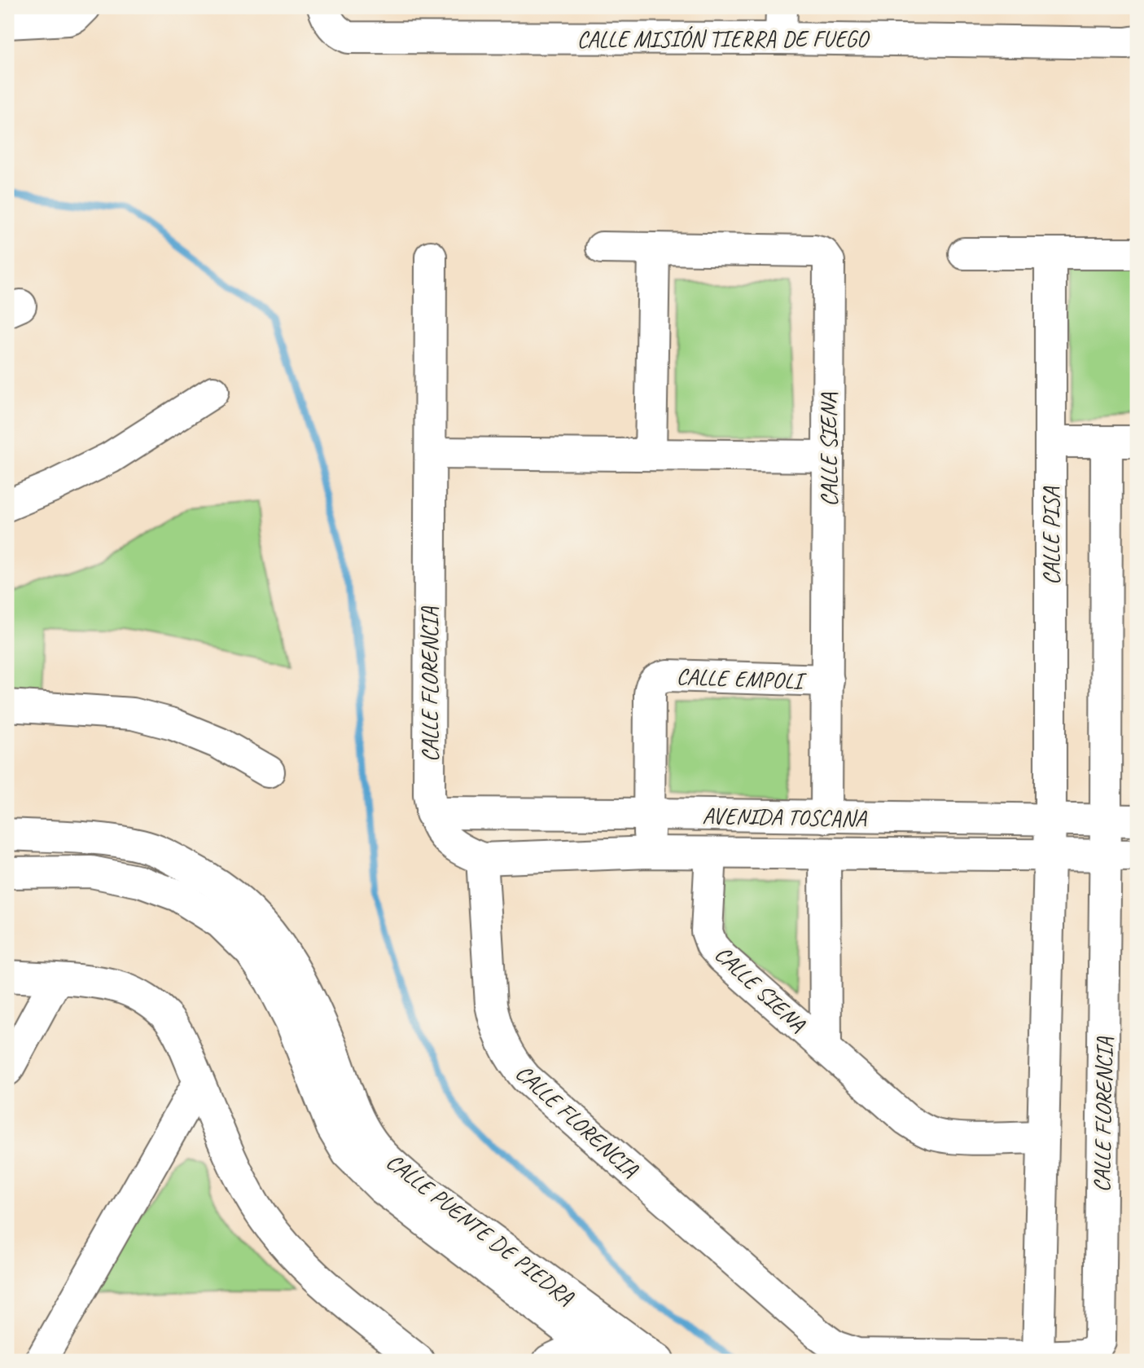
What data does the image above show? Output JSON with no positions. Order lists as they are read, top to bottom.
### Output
{
  "streets": {
    "street": [
      "CALLE MISIÓN TIERRA DE FUEGO",
      "CALLE SIENA",
      "CALLE PISA",
      "CALLE EMPOLI",
      "CALLE FLORENCIA",
      "AVENIDA TOSCANA",
      "CALLE PUENTE DE PIEDRA"
    ]
  },
  "crossings": [
    ["CALLE SIENA", "CALLE EMPOLI"],
    ["CALLE SIENA", "AVENIDA TOSCANA"],
    ["CALLE PISA", "AVENIDA TOSCANA"],
    ["CALLE EMPOLI", "AVENIDA TOSCANA"],
    ["CALLE FLORENCIA", "AVENIDA TOSCANA"]
  ]
}
